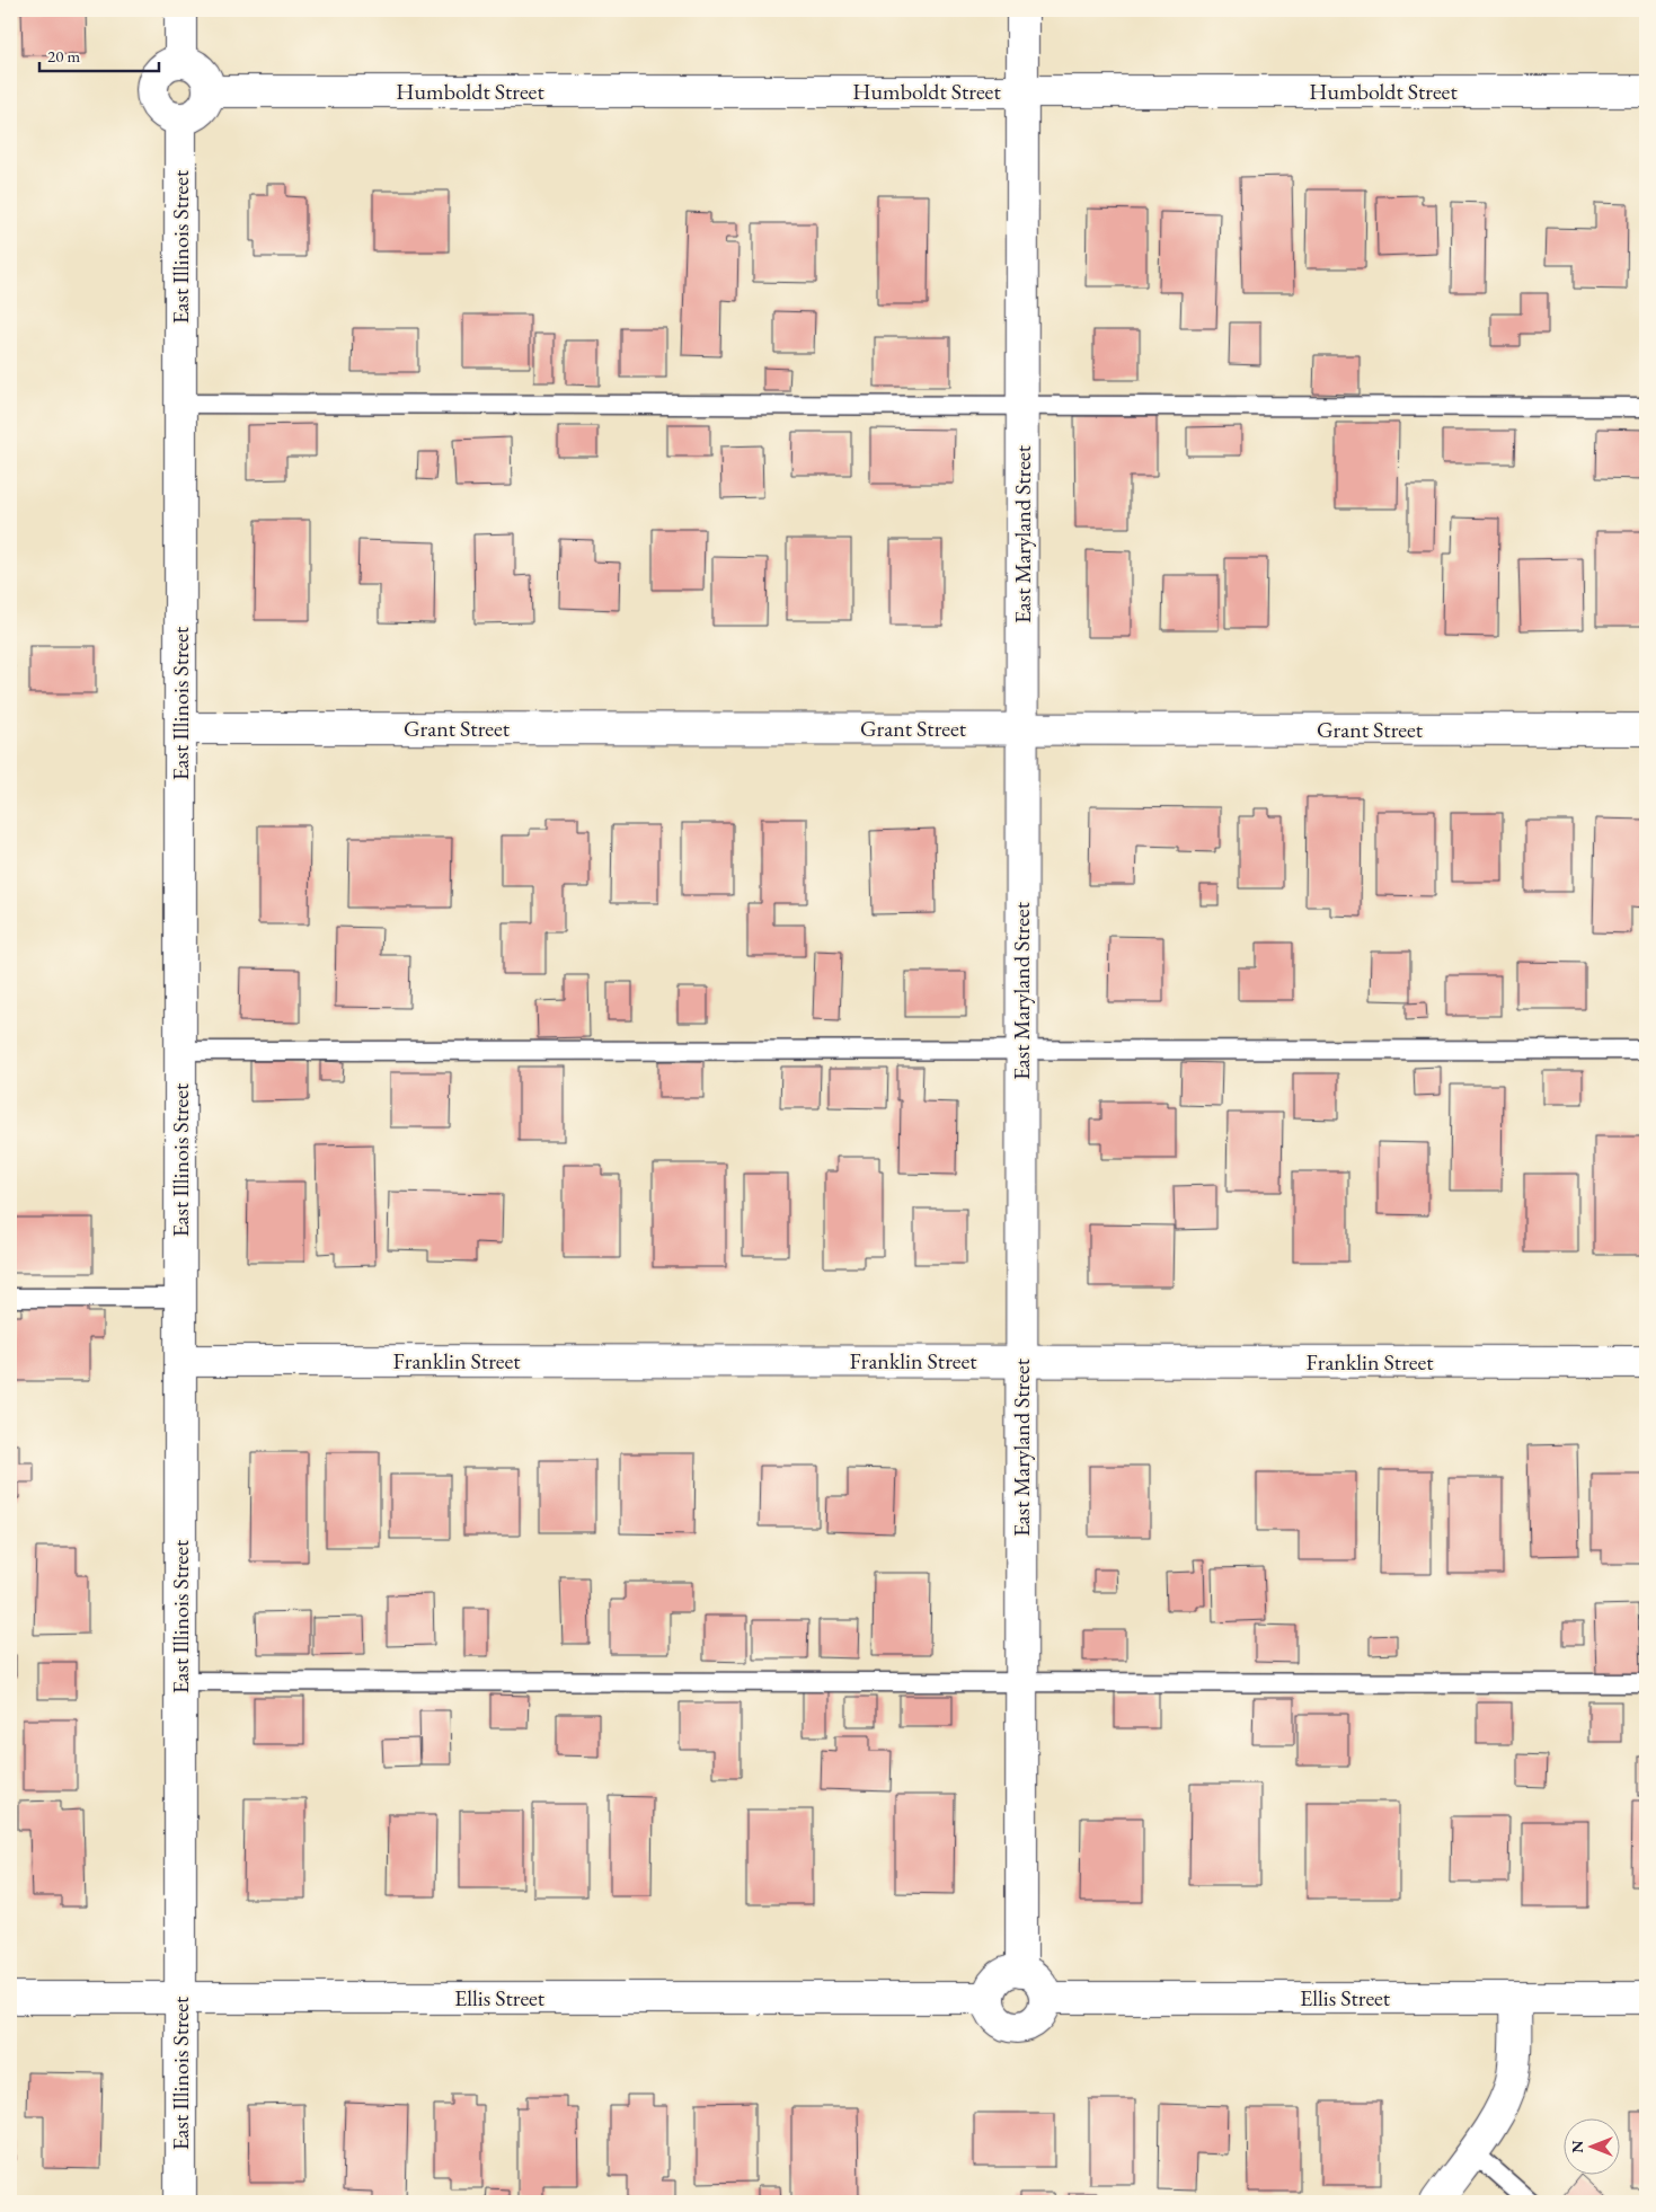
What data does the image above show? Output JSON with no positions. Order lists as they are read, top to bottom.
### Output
{
  "streets": {
    "street": [
      "Humboldt Street",
      "East Illinois Street",
      "East Maryland Street",
      "Grant Street",
      "Franklin Street",
      "Ellis Street"
    ]
  },
  "crossings": [
    ["Humboldt Street", "East Illinois Street"],
    ["Humboldt Street", "East Maryland Street"],
    ["East Illinois Street", "Grant Street"],
    ["East Illinois Street", "Franklin Street"],
    ["East Illinois Street", "Ellis Street"],
    ["East Maryland Street", "Grant Street"],
    ["East Maryland Street", "Franklin Street"],
    ["East Maryland Street", "Ellis Street"]
  ],
  "scale_bar": "20 m",
  "north": "left"
}
